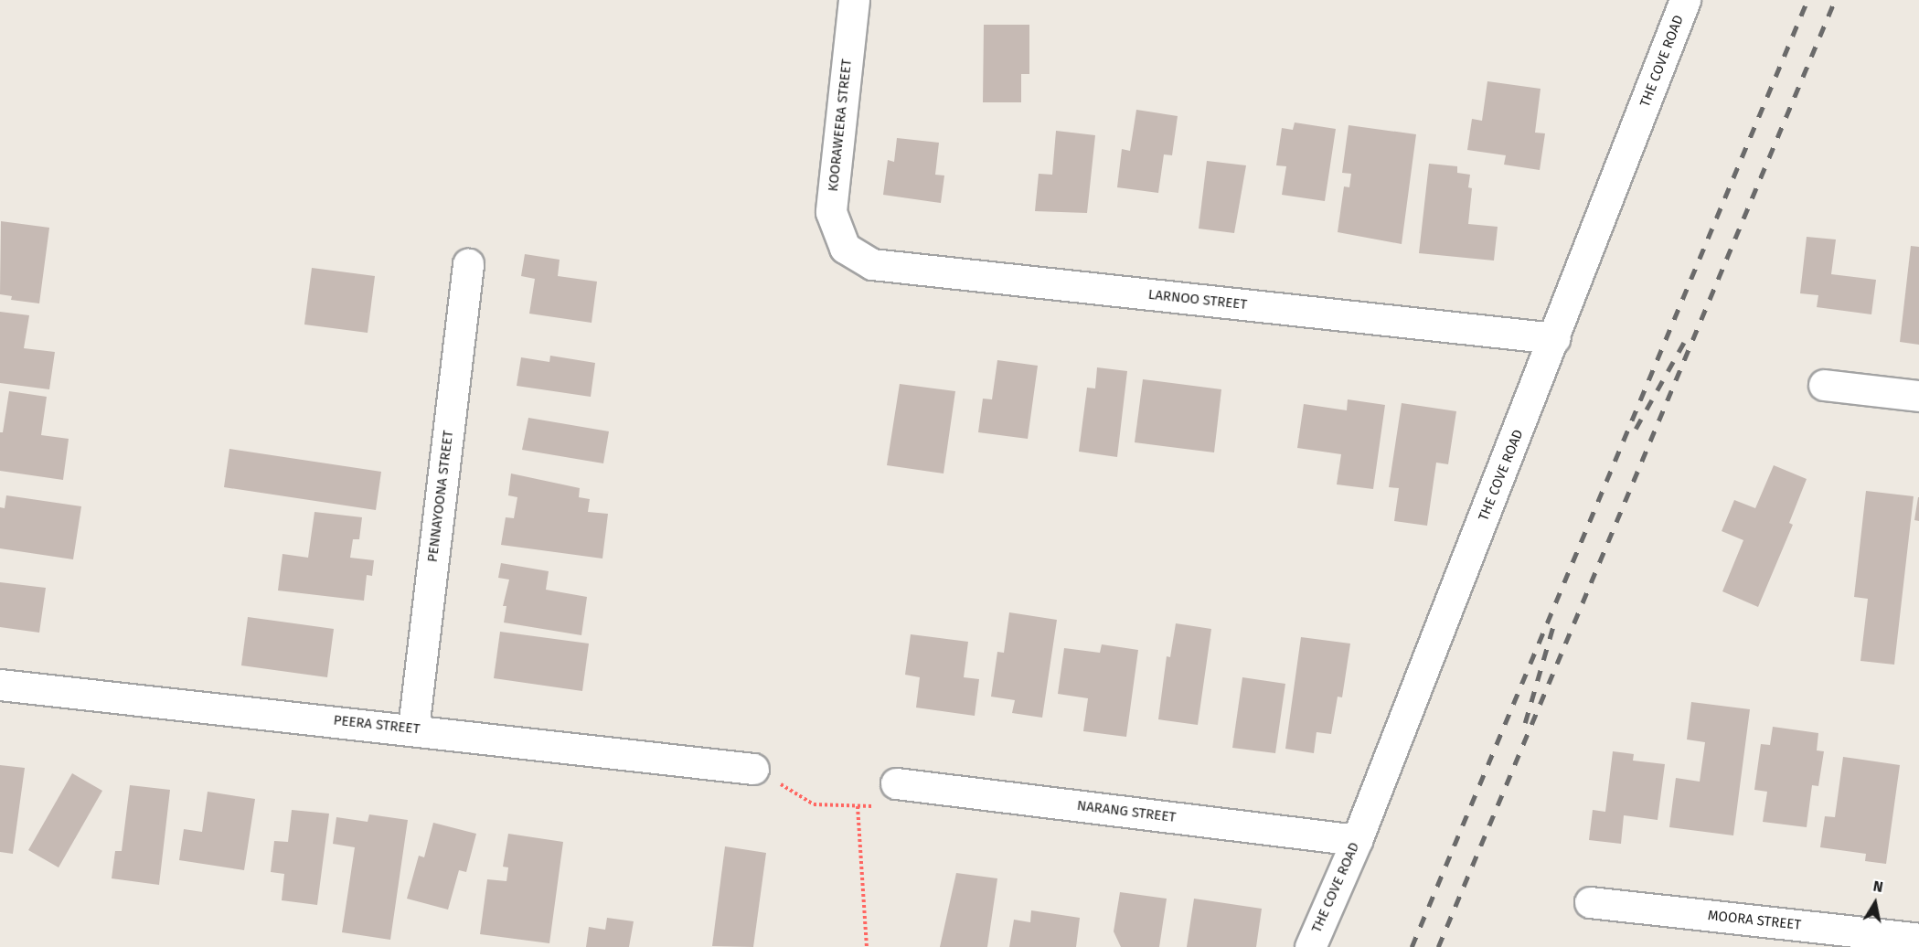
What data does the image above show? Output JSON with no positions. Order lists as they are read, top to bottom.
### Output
{
  "streets": {
    "street": [
      "THE COVE ROAD",
      "KOORAWEERA STREET",
      "LARNOO STREET",
      "PENNAYOONA STREET",
      "PEERA STREET",
      "NARANG STREET",
      "MOORA STREET"
    ]
  },
  "crossings": [
    ["THE COVE ROAD", "LARNOO STREET"],
    ["THE COVE ROAD", "NARANG STREET"],
    ["KOORAWEERA STREET", "LARNOO STREET"],
    ["PENNAYOONA STREET", "PEERA STREET"]
  ],
  "north": "top"
}
